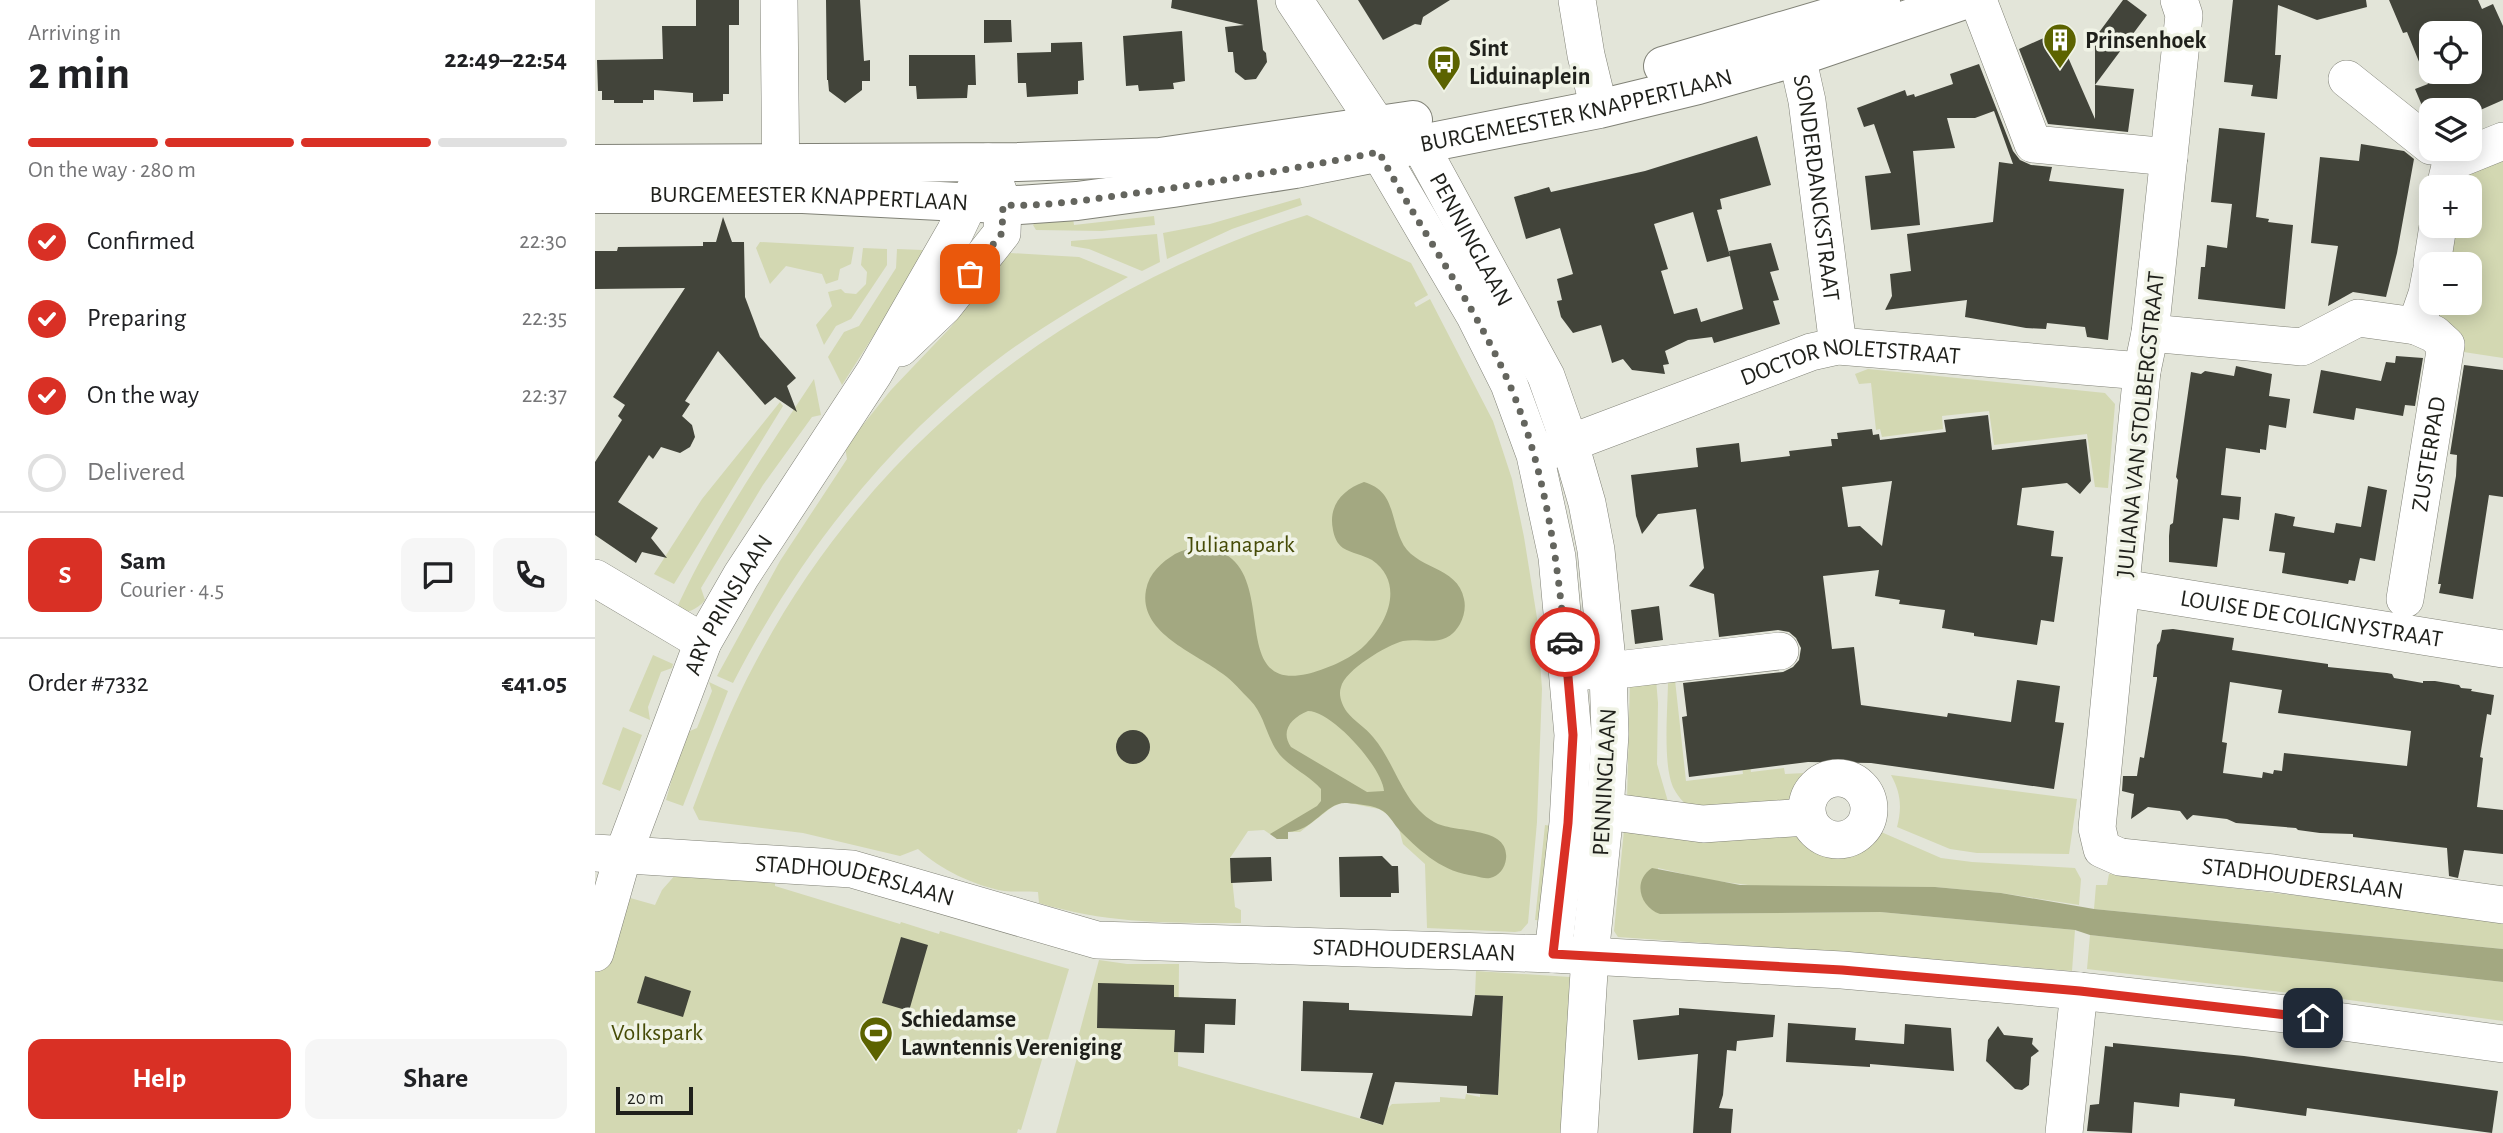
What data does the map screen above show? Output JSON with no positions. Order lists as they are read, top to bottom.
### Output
{
  "streets": {
    "main road": ["BURGEMEESTER KNAPPERTLAAN"],
    "street": [
      "SONDERDANCKSTRAAT",
      "PENNINGLAAN",
      "DOCTOR NOLETSTRAAT",
      "JULIANA VAN STOLBERGSTRAAT",
      "ZUSTERPAD",
      "ARY PRINSLAAN",
      "LOUISE DE COLIGNYSTRAAT",
      "STADHOUDERSLAAN"
    ]
  },
  "crossings": [
    ["BURGEMEESTER KNAPPERTLAAN", "SONDERDANCKSTRAAT"],
    ["BURGEMEESTER KNAPPERTLAAN", "PENNINGLAAN"],
    ["BURGEMEESTER KNAPPERTLAAN", "ARY PRINSLAAN"],
    ["SONDERDANCKSTRAAT", "DOCTOR NOLETSTRAAT"],
    ["PENNINGLAAN", "DOCTOR NOLETSTRAAT"],
    ["PENNINGLAAN", "STADHOUDERSLAAN"],
    ["DOCTOR NOLETSTRAAT", "JULIANA VAN STOLBERGSTRAAT"],
    ["JULIANA VAN STOLBERGSTRAAT", "LOUISE DE COLIGNYSTRAAT"],
    ["JULIANA VAN STOLBERGSTRAAT", "STADHOUDERSLAAN"],
    ["ARY PRINSLAAN", "STADHOUDERSLAAN"]
  ],
  "parks": ["Julianapark", "Volkspark"],
  "places": {
    "building": ["Prinsenhoek"],
    "bus stop": ["Sint Liduinaplein"],
    "sports": ["Schiedamse Lawntennis Vereniging"]
  },
  "scale_bar": "20 m",
  "page": {
    "heading": ["2 min", "Arriving in", "22:49–22:54"],
    "panel": [
      "Sam",
      "Courier · 4.5",
      "Order #7332",
      "€41.05"
    ],
    "map_buttons": ["+", "−"],
    "bar": "On the way · 280 m",
    "list": [
      ["Confirmed", "22:30"],
      ["Preparing", "22:35"],
      ["On the way", "22:37"],
      "Delivered"
    ],
    "round": "S",
    "buttons": ["Help", "Share"],
    "scale": "20 m"
  }
}
